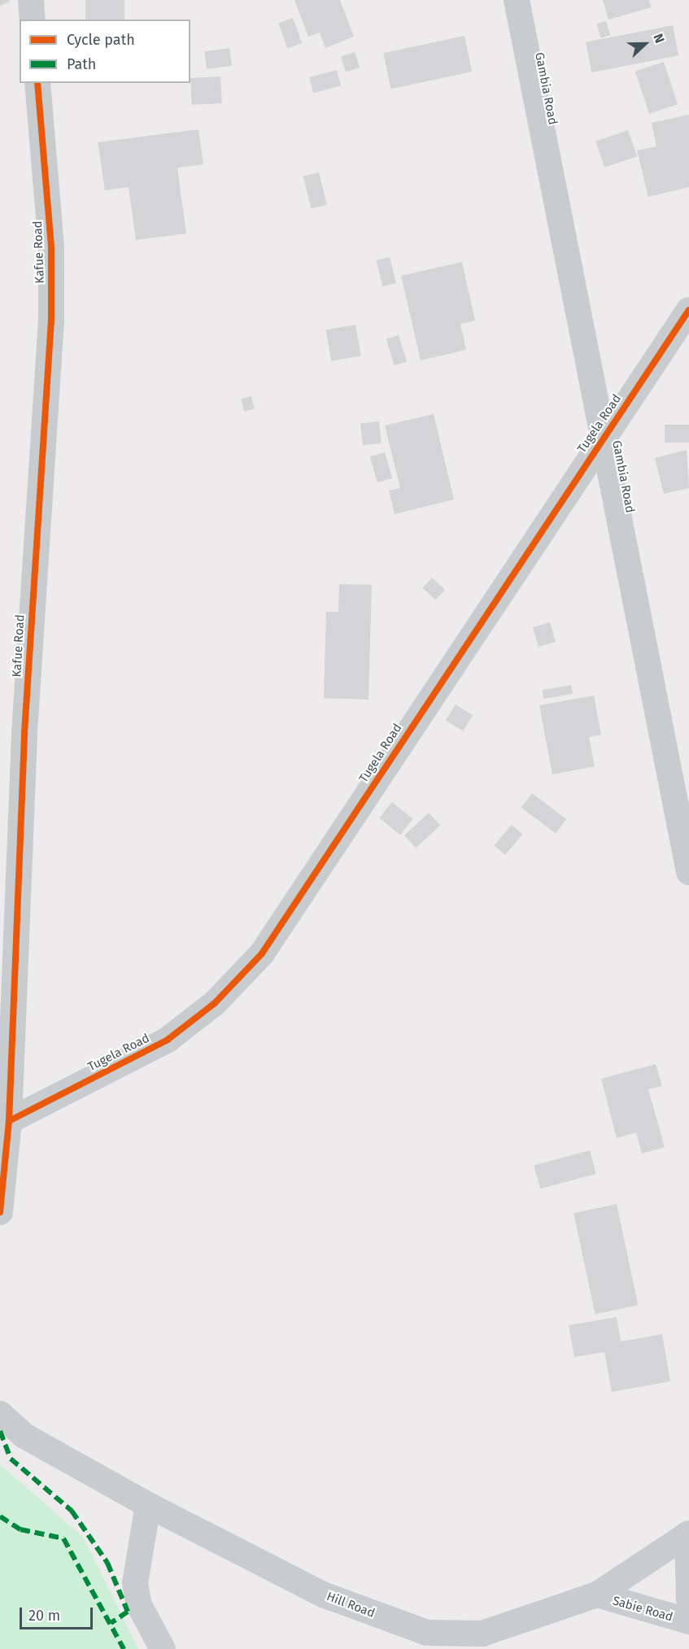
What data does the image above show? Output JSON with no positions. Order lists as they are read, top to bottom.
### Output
{
  "streets": {
    "street": [
      "Gambia Road",
      "Kafue Road",
      "Tugela Road",
      "Hill Road",
      "Sabie Road"
    ]
  },
  "crossings": [
    ["Gambia Road", "Tugela Road"],
    ["Kafue Road", "Tugela Road"],
    ["Hill Road", "Sabie Road"]
  ],
  "legend": ["Cycle path", "Path"],
  "scale_bar": "20 m",
  "north": "right"
}
